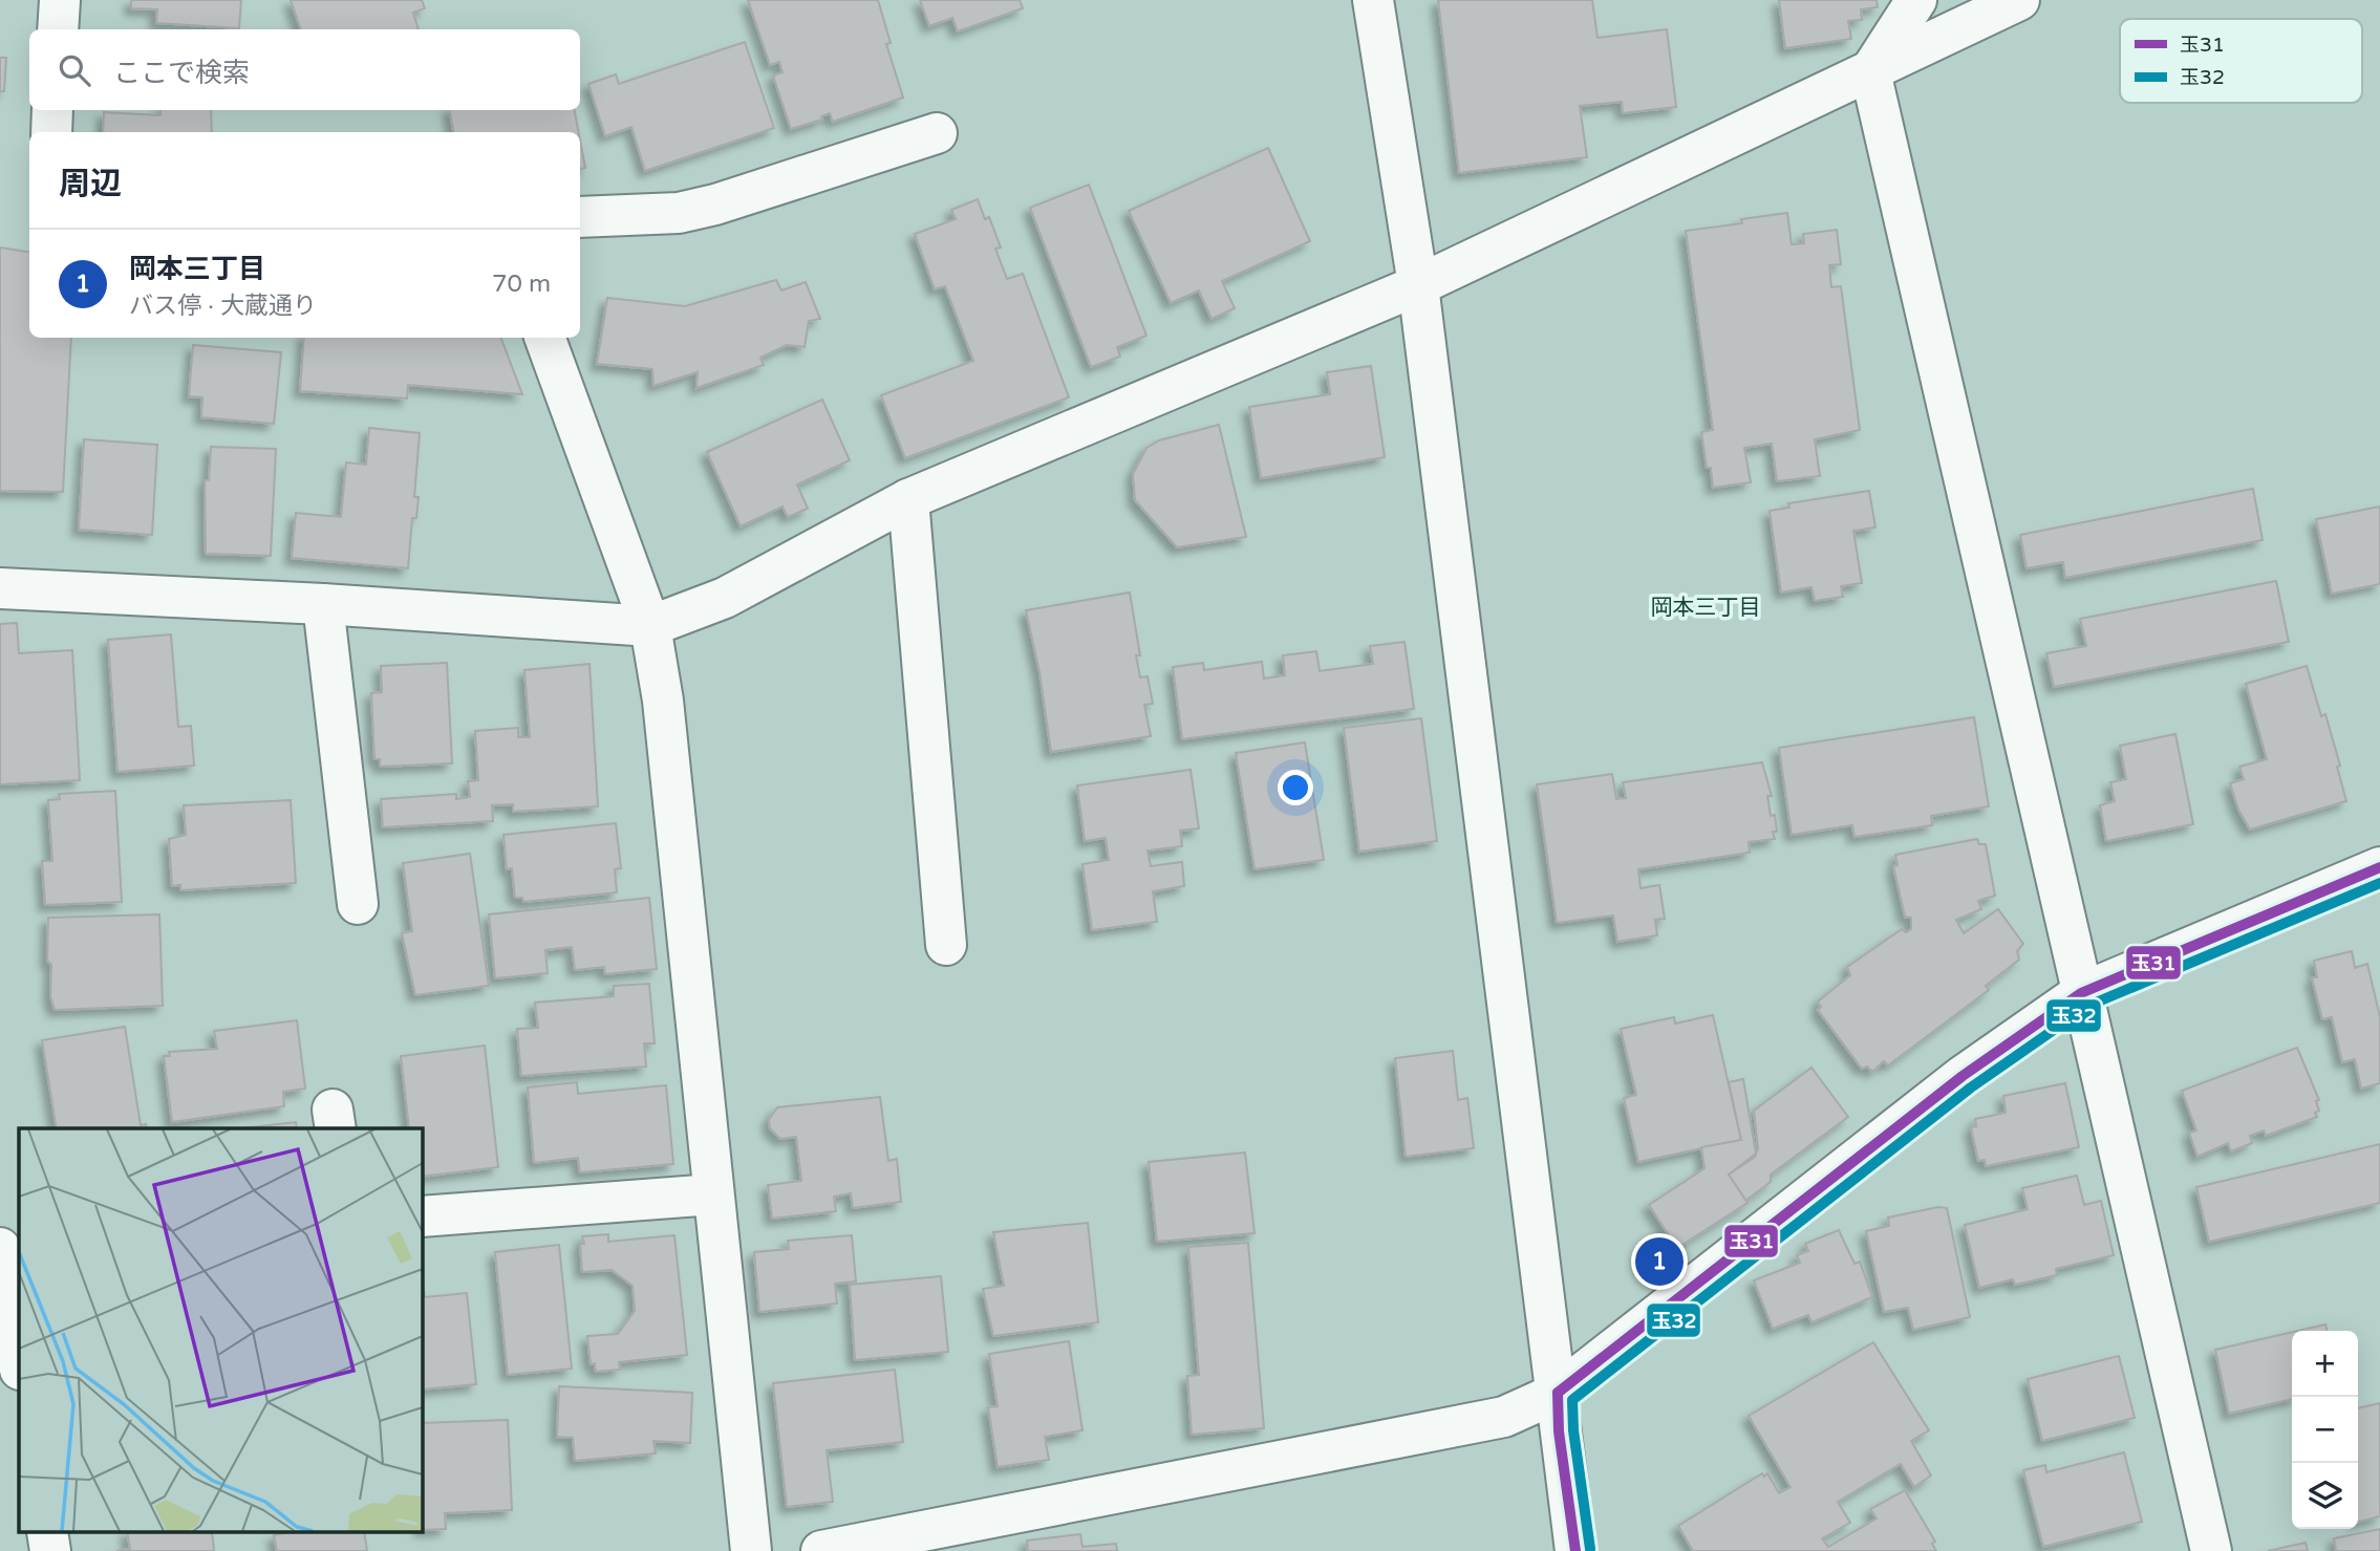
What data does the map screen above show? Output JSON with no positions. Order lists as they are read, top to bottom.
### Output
{
  "districts": ["岡本三丁目"],
  "lines": ["transit line 玉31", "transit line 玉32"],
  "legend": ["玉31", "玉32"],
  "page": {
    "search": "ここで検索",
    "heading": "周辺",
    "list": [
      {
        "mark": "1",
        "name": "岡本三丁目",
        "note": "バス停 · 大蔵通り",
        "value": "70 m"
      }
    ],
    "pins": "1",
    "map_buttons": ["+", "−"]
  }
}
